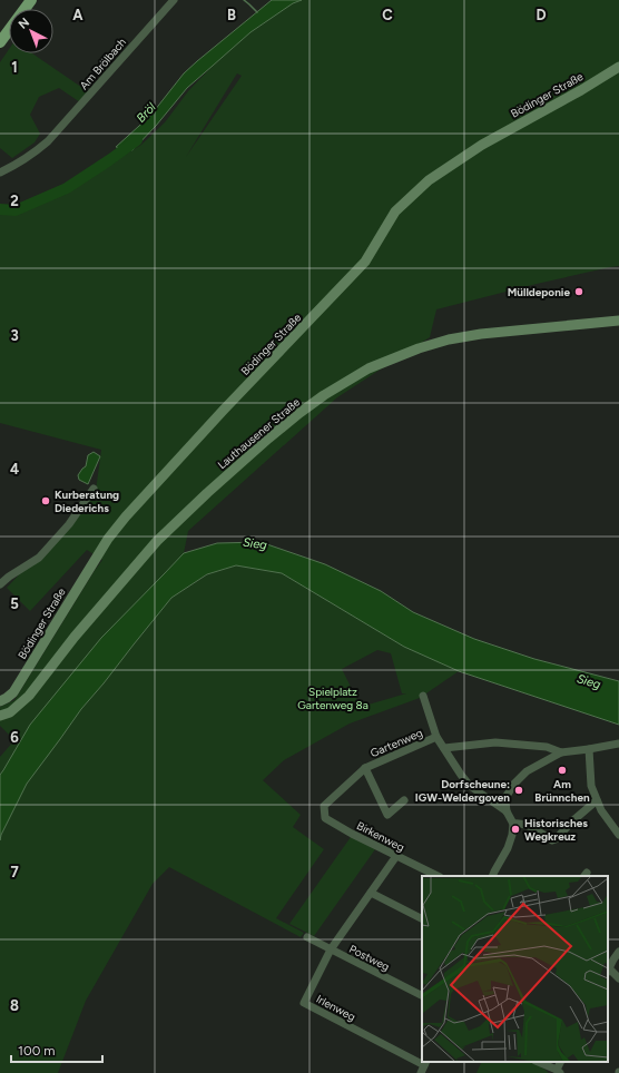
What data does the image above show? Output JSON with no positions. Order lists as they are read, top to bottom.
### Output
{
  "streets": {
    "street": [
      "Am Brölbach",
      "Bödinger Straße",
      "Lauthausener Straße",
      "Gartenweg",
      "Birkenweg",
      "Postweg",
      "Irlenweg"
    ]
  },
  "crossings": [
    ["Gartenweg", "Birkenweg"],
    ["Birkenweg", "Irlenweg"],
    ["Postweg", "Irlenweg"]
  ],
  "water": ["Bröl", "Sieg"],
  "parks": ["Spielplatz Gartenweg 8a"],
  "places": [
    "Mülldeponie",
    "Kurberatung Diederichs",
    "Am Brünnchen",
    "Dorfscheune: IGW-Weldergoven",
    "Historisches Wegkreuz"
  ],
  "scale_bar": "100 m",
  "north": "top left",
  "grid": {
    "columns": [
      "A",
      "B",
      "C",
      "D"
    ],
    "rows": [
      "1",
      "2",
      "3",
      "4",
      "5",
      "6",
      "7",
      "8"
    ]
  }
}
